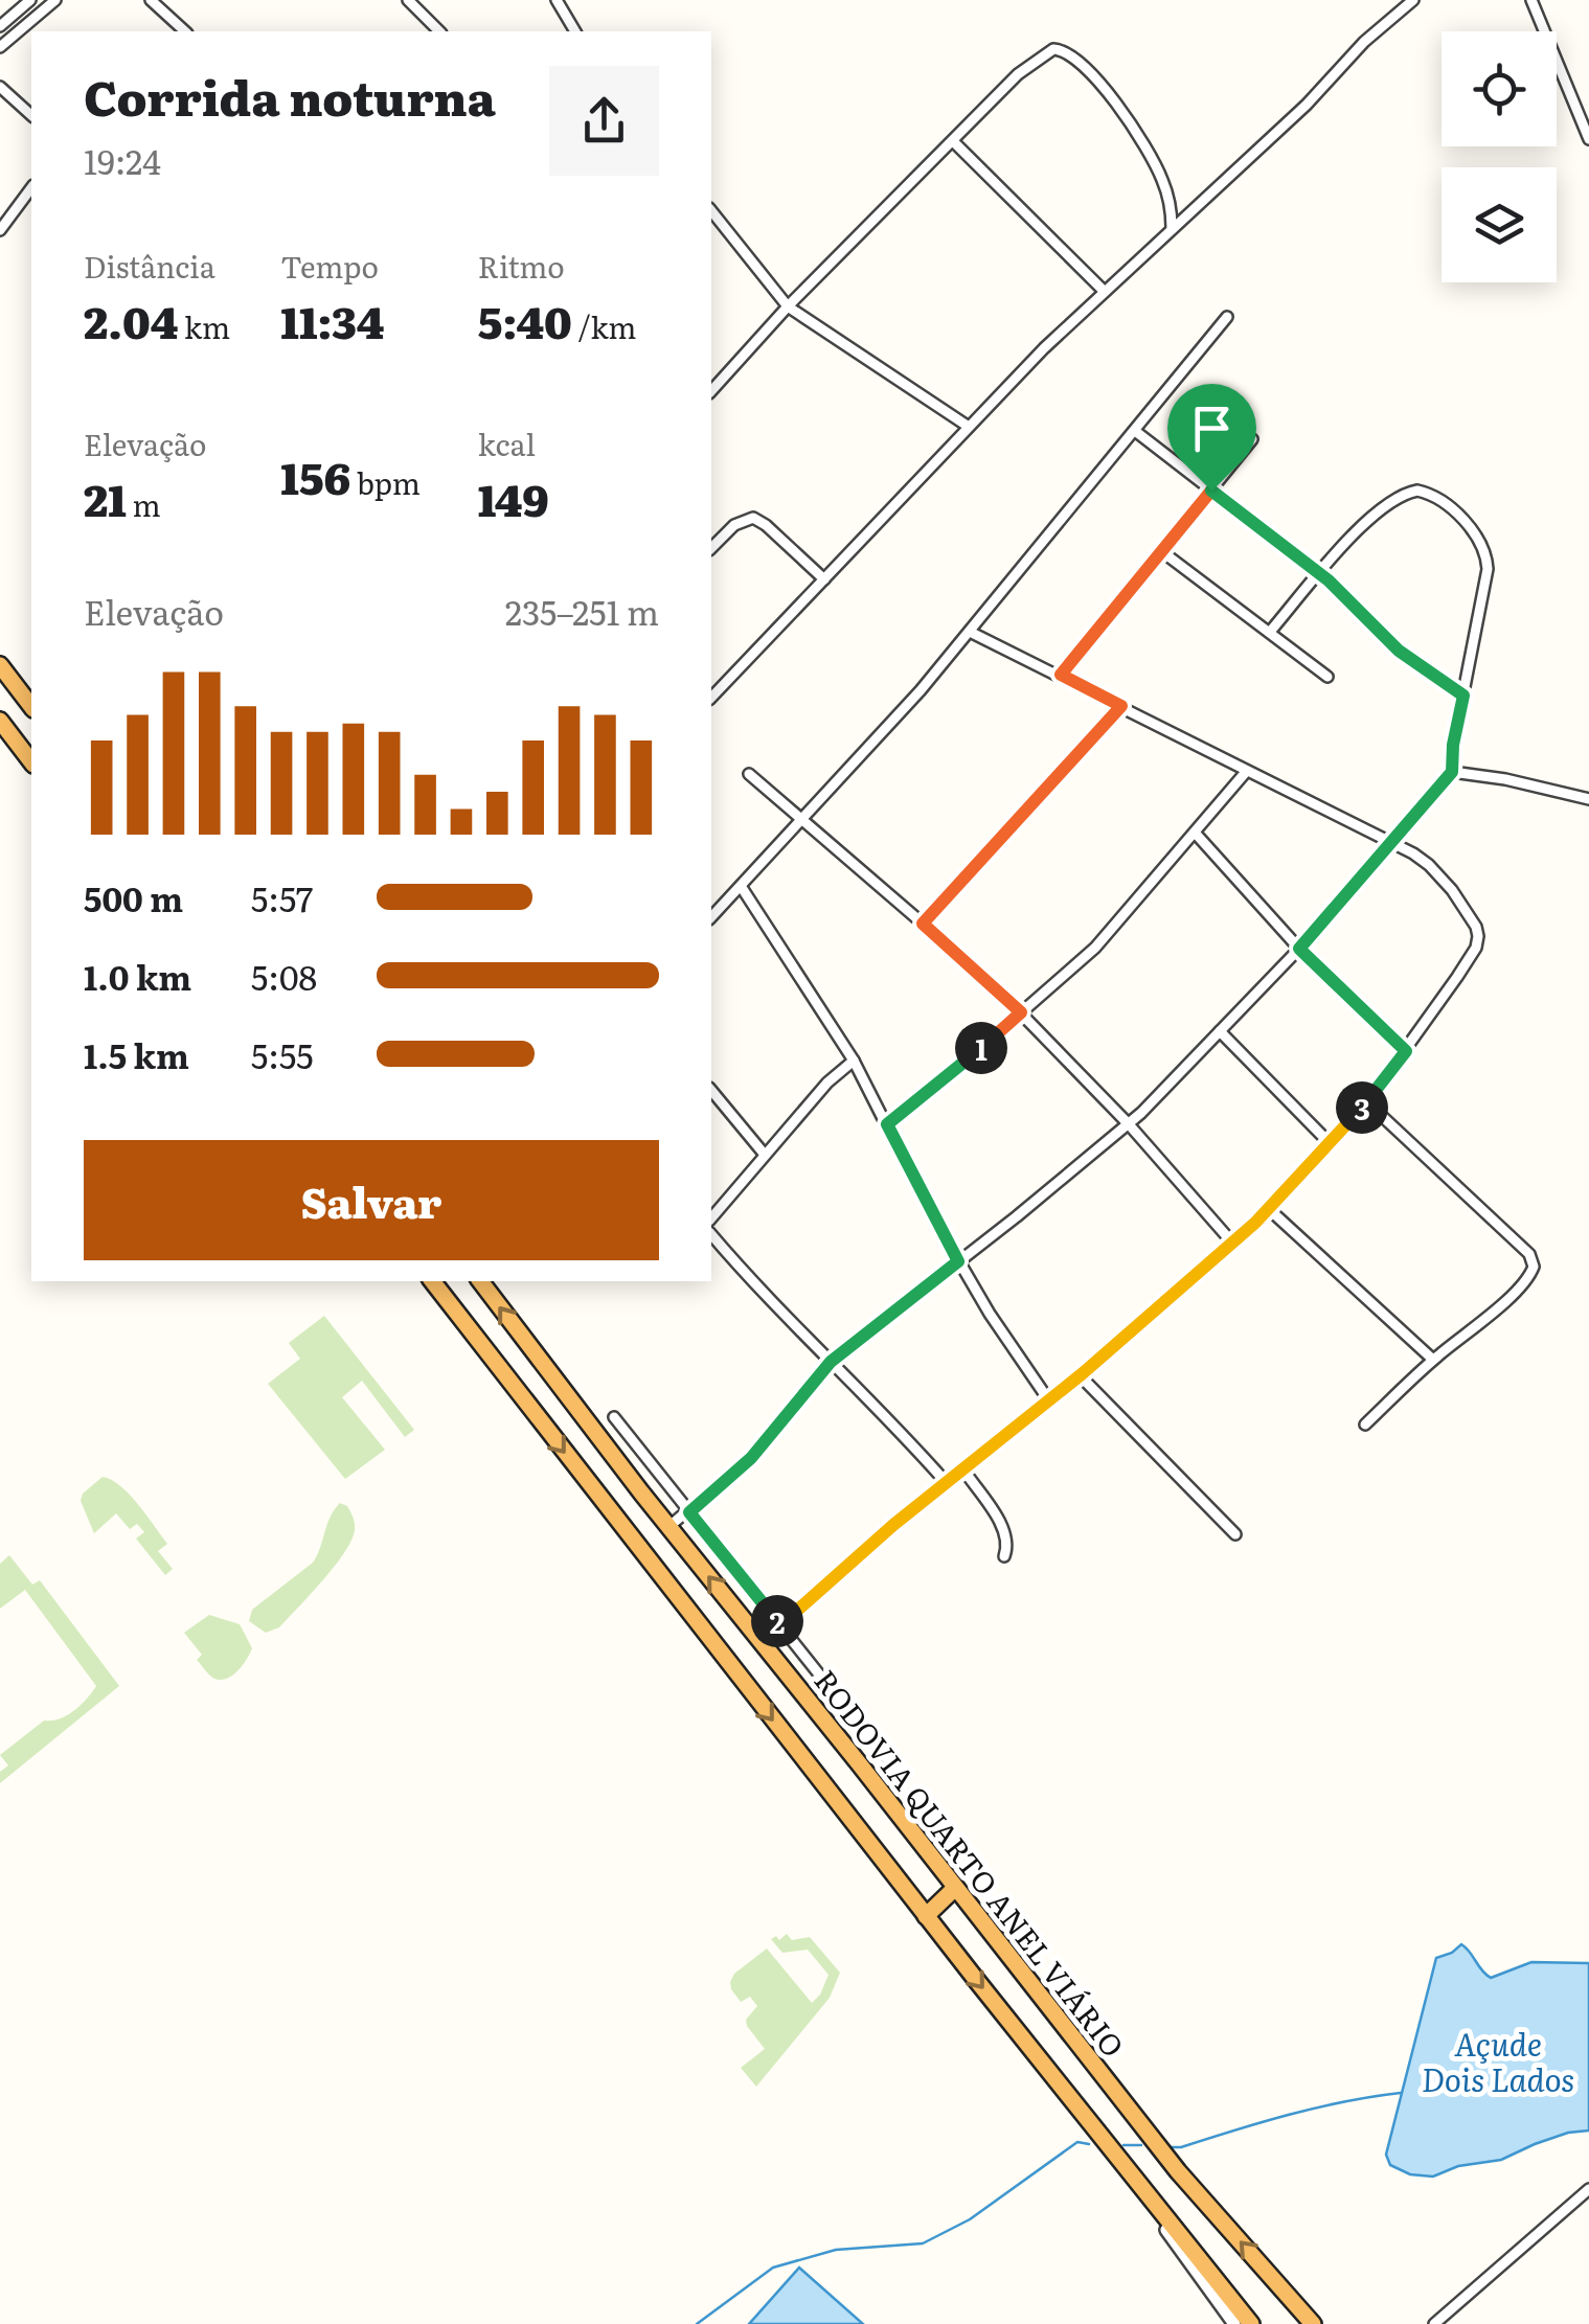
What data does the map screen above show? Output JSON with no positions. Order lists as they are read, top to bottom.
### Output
{
  "streets": {
    "highway": ["RODOVIA QUARTO ANEL VIÁRIO"]
  },
  "water": ["Açude Dois Lados"],
  "page": {
    "heading": ["Corrida noturna", "19:24"],
    "stats": [
      ["Distância", "2.04 km"],
      ["Tempo", "11:34"],
      ["Ritmo", "5:40 /km"],
      ["Elevação", "21 m"],
      ["156 bpm"],
      ["kcal", "149"]
    ],
    "chart": ["Elevação", "235–251 m"],
    "list": [
      {
        "name": "500 m",
        "note": "5:57"
      },
      {
        "name": "1.0 km",
        "note": "5:08"
      },
      {
        "name": "1.5 km",
        "note": "5:55"
      }
    ],
    "pins": ["1", "3", "2"],
    "buttons": "Salvar"
  }
}
